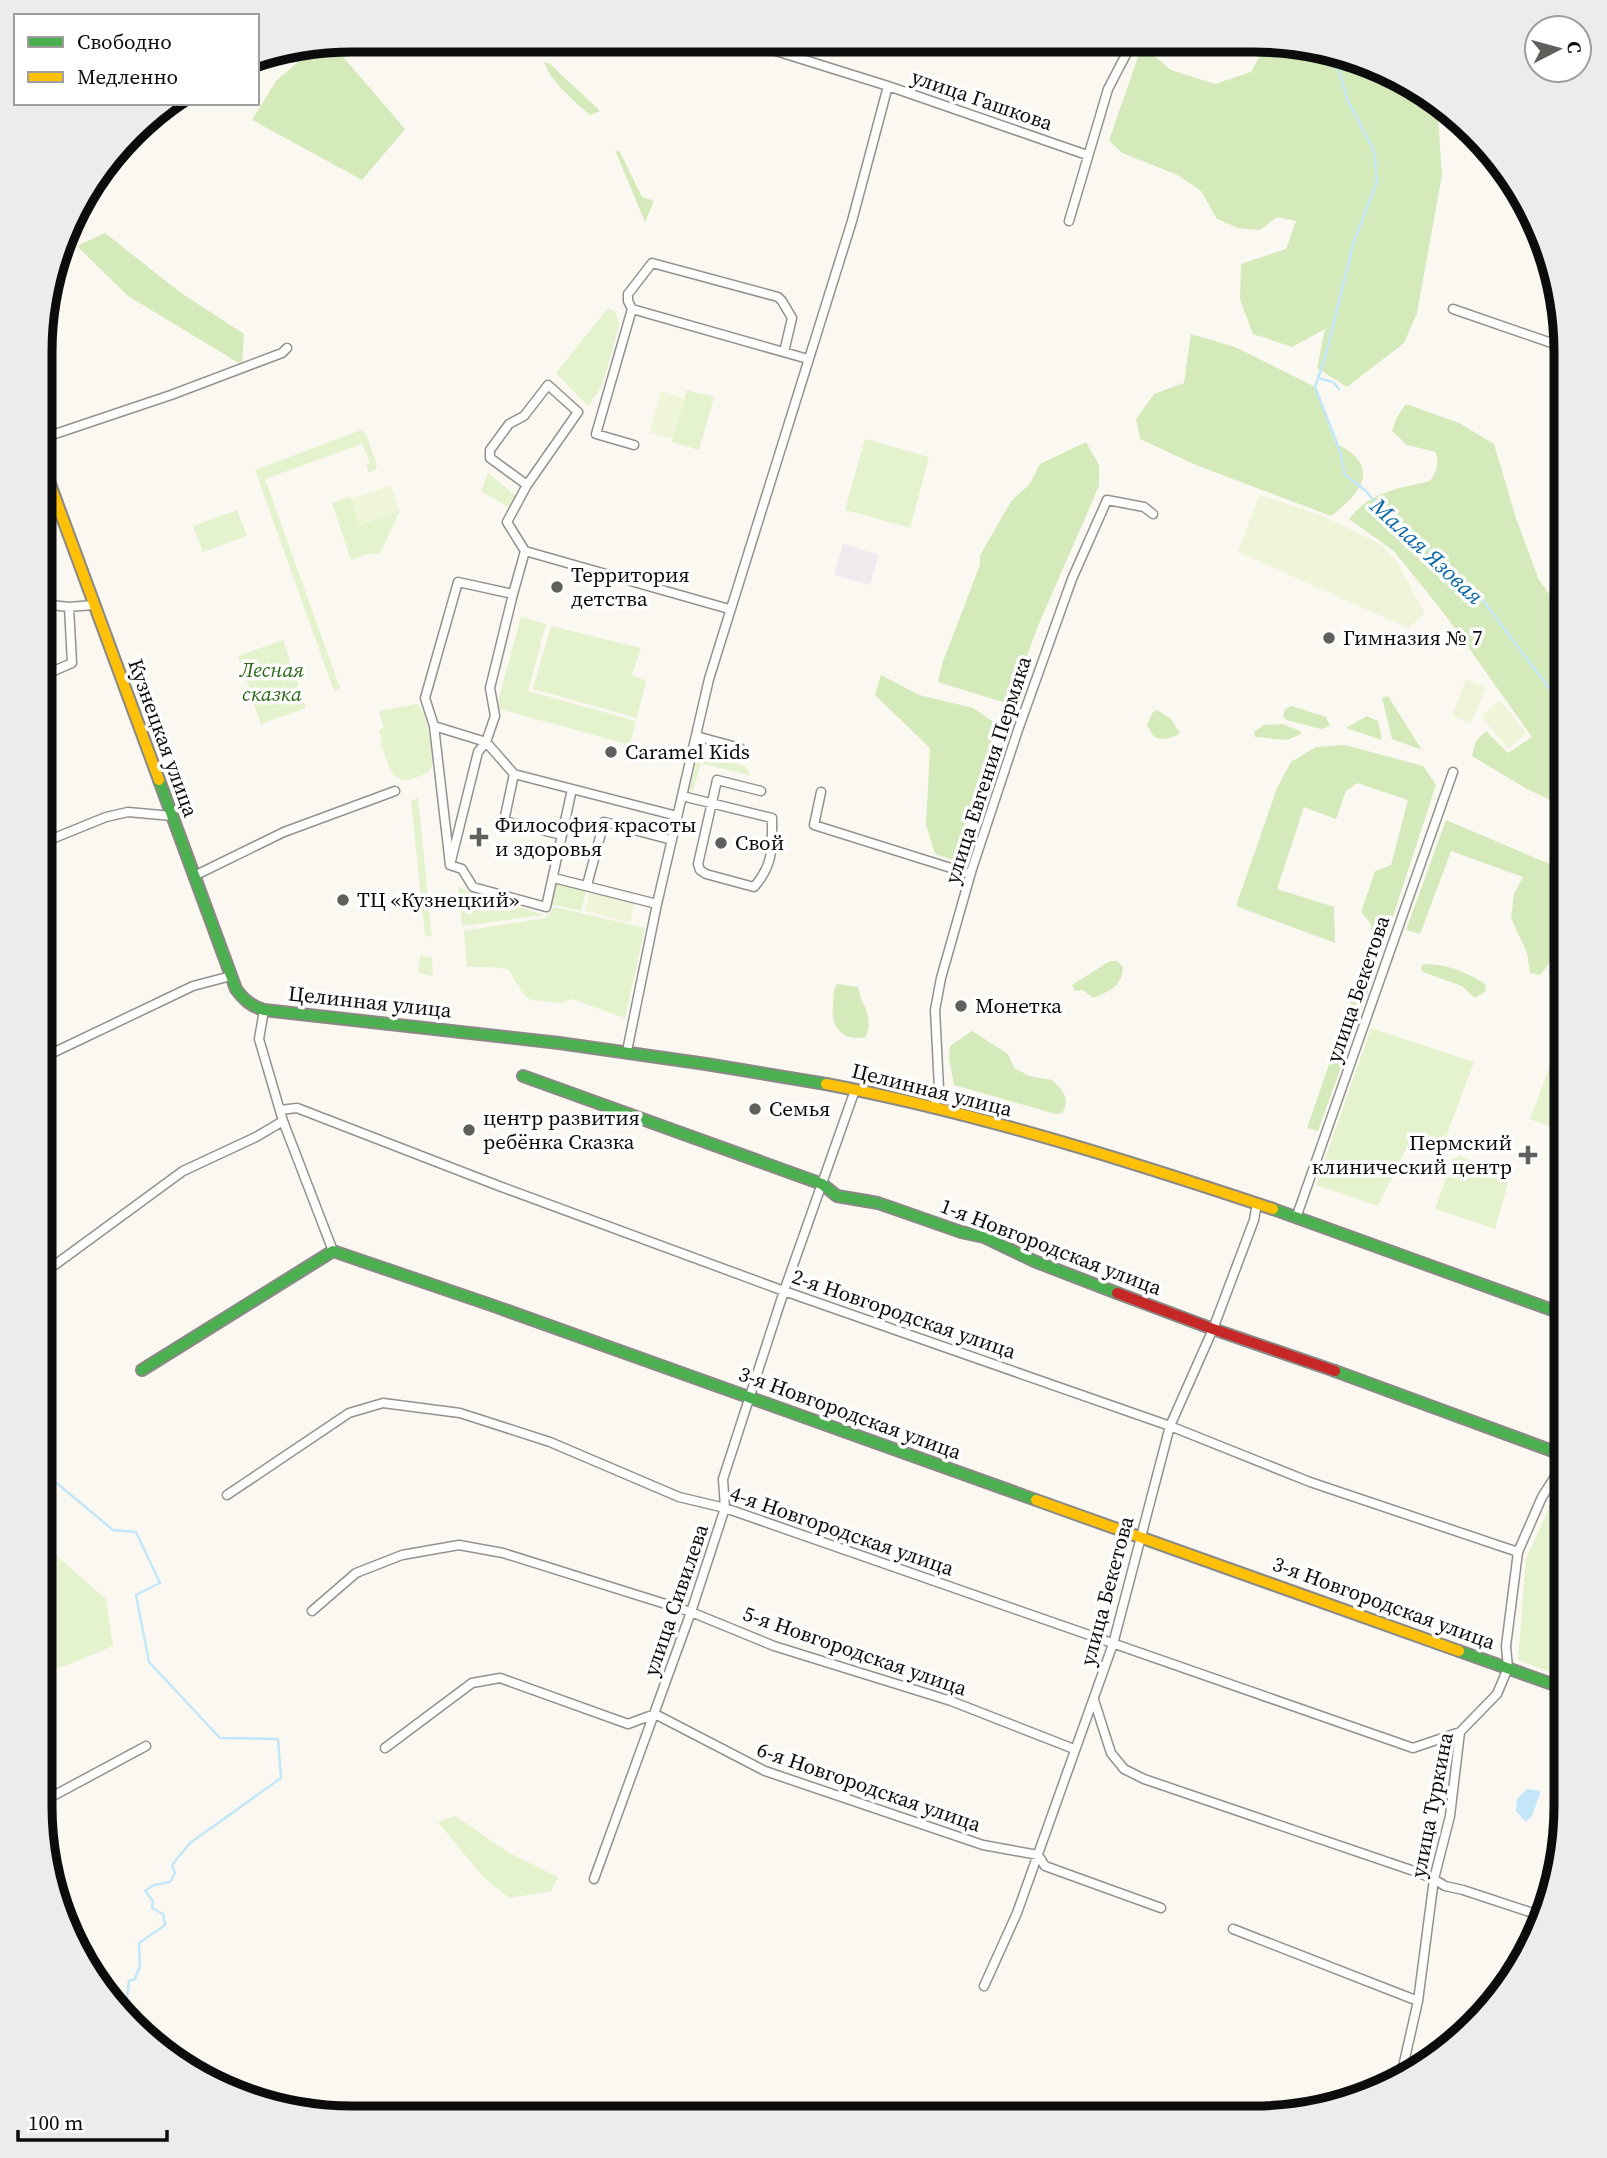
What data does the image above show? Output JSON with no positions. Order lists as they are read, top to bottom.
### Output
{
  "streets": {
    "street": [
      "улица Гашкова",
      "Кузнецкая улица",
      "улица Евгения Пермяка",
      "улица Бекетова",
      "Целинная улица",
      "1-я Новгородская улица",
      "2-я Новгородская улица",
      "3-я Новгородская улица",
      "4-я Новгородская улица",
      "улица Сивилева",
      "5-я Новгородская улица",
      "6-я Новгородская улица",
      "улица Туркина"
    ]
  },
  "crossings": [
    ["Кузнецкая улица", "Целинная улица"],
    ["улица Евгения Пермяка", "Целинная улица"],
    ["улица Бекетова", "Целинная улица"],
    ["улица Бекетова", "1-я Новгородская улица"],
    ["улица Бекетова", "2-я Новгородская улица"],
    ["улица Бекетова", "3-я Новгородская улица"],
    ["улица Бекетова", "4-я Новгородская улица"],
    ["улица Бекетова", "5-я Новгородская улица"],
    ["улица Бекетова", "6-я Новгородская улица"],
    ["Целинная улица", "улица Сивилева"],
    ["1-я Новгородская улица", "улица Сивилева"],
    ["2-я Новгородская улица", "улица Сивилева"],
    ["2-я Новгородская улица", "улица Туркина"],
    ["3-я Новгородская улица", "улица Сивилева"],
    ["3-я Новгородская улица", "улица Туркина"],
    ["4-я Новгородская улица", "улица Сивилева"],
    ["4-я Новгородская улица", "улица Туркина"],
    ["улица Сивилева", "5-я Новгородская улица"],
    ["улица Сивилева", "6-я Новгородская улица"]
  ],
  "water": ["Малая Язовая"],
  "parks": ["Лесная сказка"],
  "places": {
    "other": [
      "Территория детства",
      "Гимназия № 7",
      "Caramel Kids",
      "Свой",
      "ТЦ «Кузнецкий»",
      "Монетка",
      "Семья",
      "центр развития ребёнка Сказка"
    ],
    "health": ["Философия красоты и здоровья", "Пермский клинический центр"]
  },
  "legend": ["Свободно", "Медленно"],
  "scale_bar": "100 m",
  "north": "right"
}
